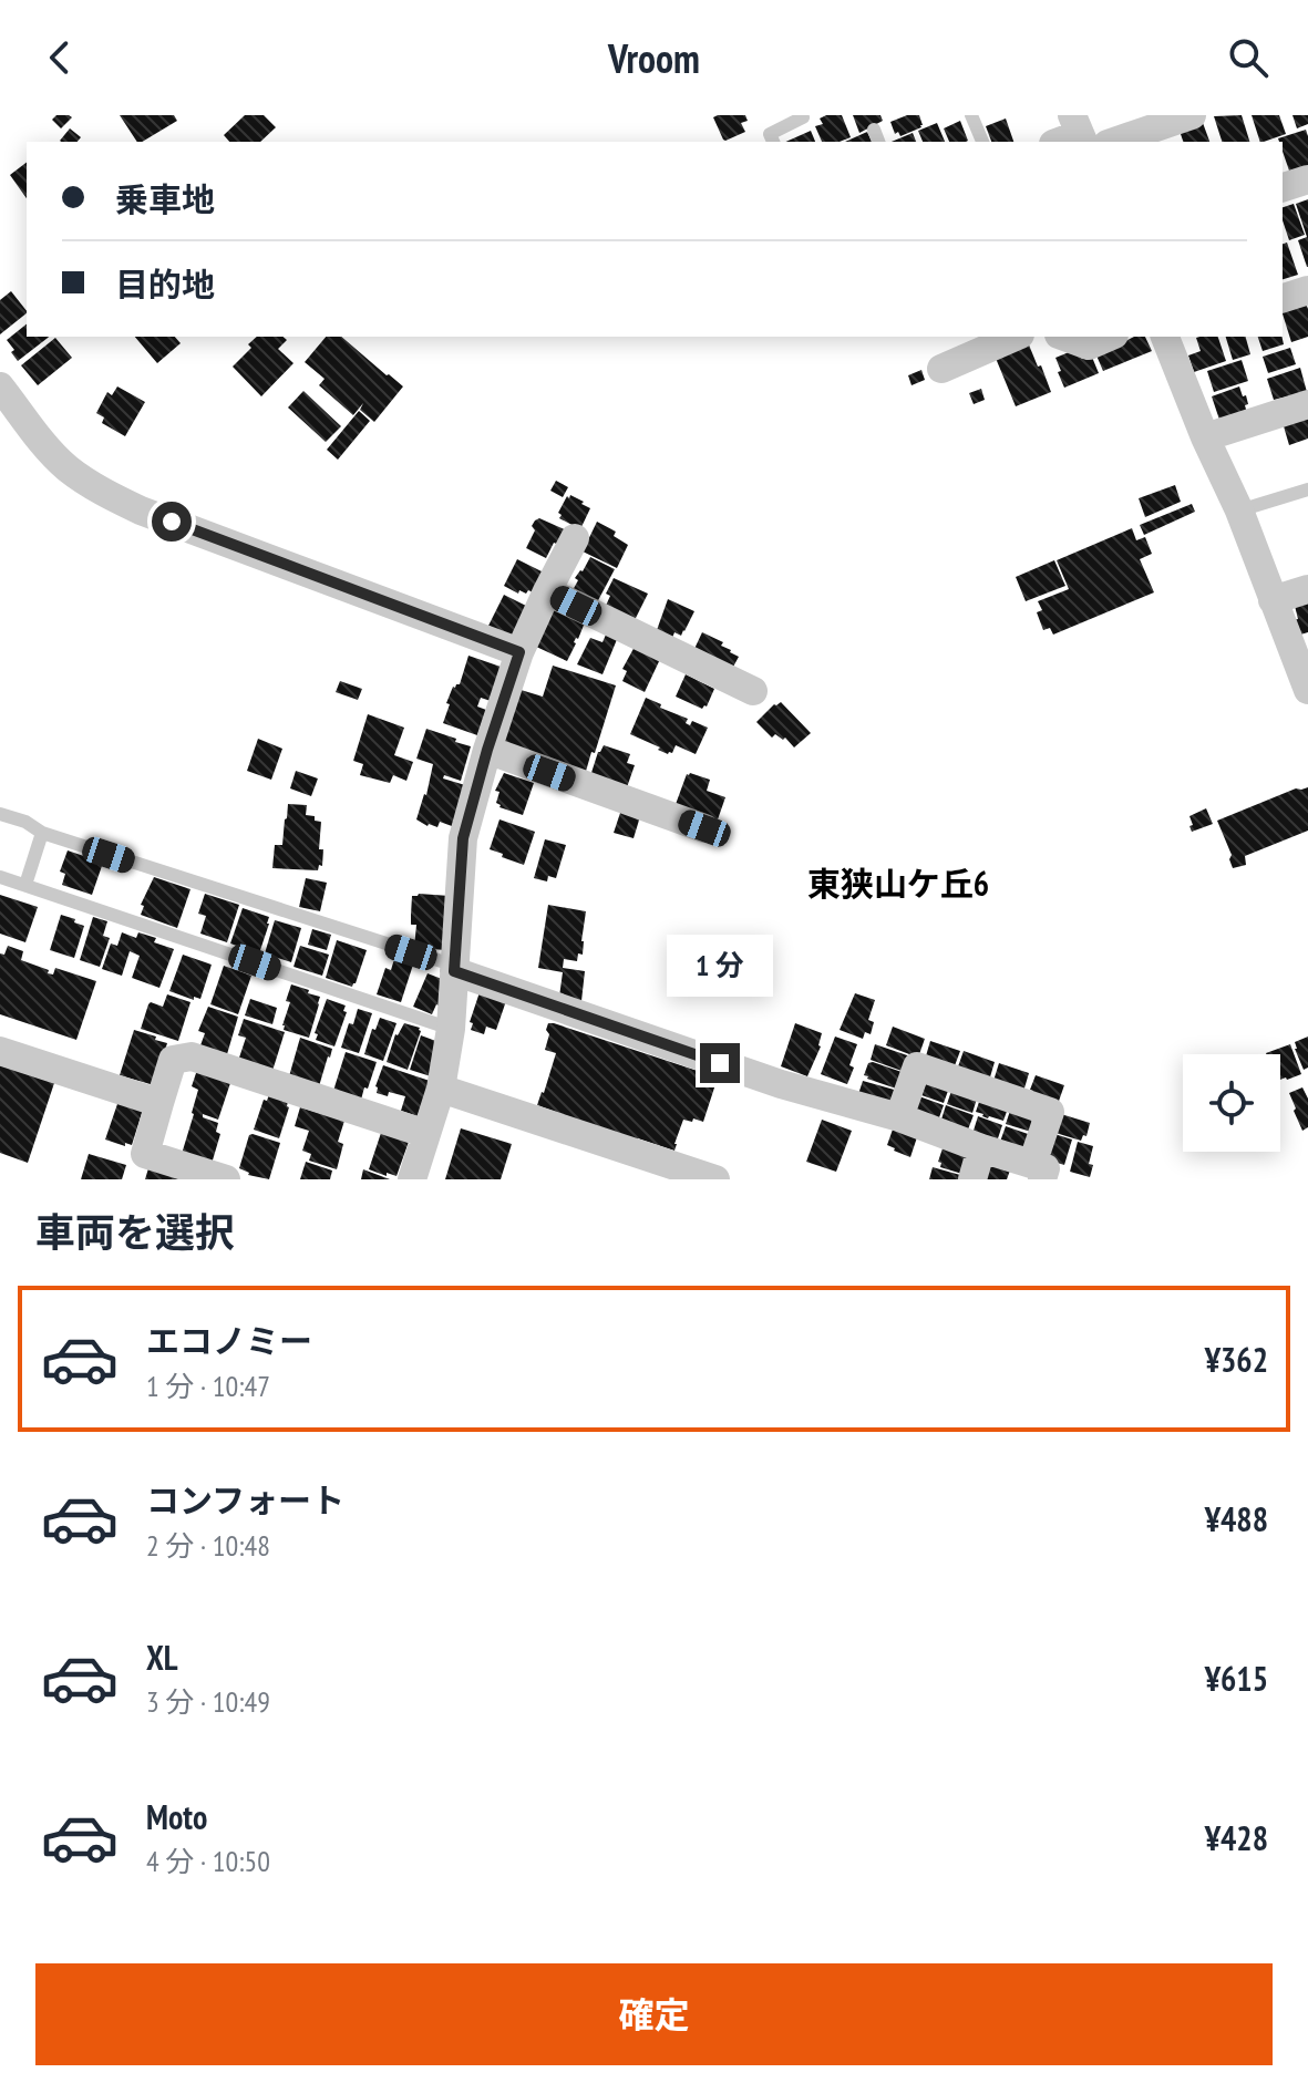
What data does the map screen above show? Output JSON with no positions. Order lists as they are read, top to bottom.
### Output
{
  "districts": ["東狭山ケ丘6"],
  "page": {
    "header": "Vroom",
    "banner": ["乗車地", "目的地"],
    "bubble": "1 分",
    "heading": "車両を選択",
    "list": [
      {
        "name": "エコノミー",
        "note": "1 分 · 10:47",
        "value": "¥362"
      },
      {
        "name": "コンフォート",
        "note": "2 分 · 10:48",
        "value": "¥488"
      },
      {
        "name": "XL",
        "note": "3 分 · 10:49",
        "value": "¥615"
      },
      {
        "name": "Moto",
        "note": "4 分 · 10:50",
        "value": "¥428"
      }
    ],
    "buttons": "確定"
  }
}
